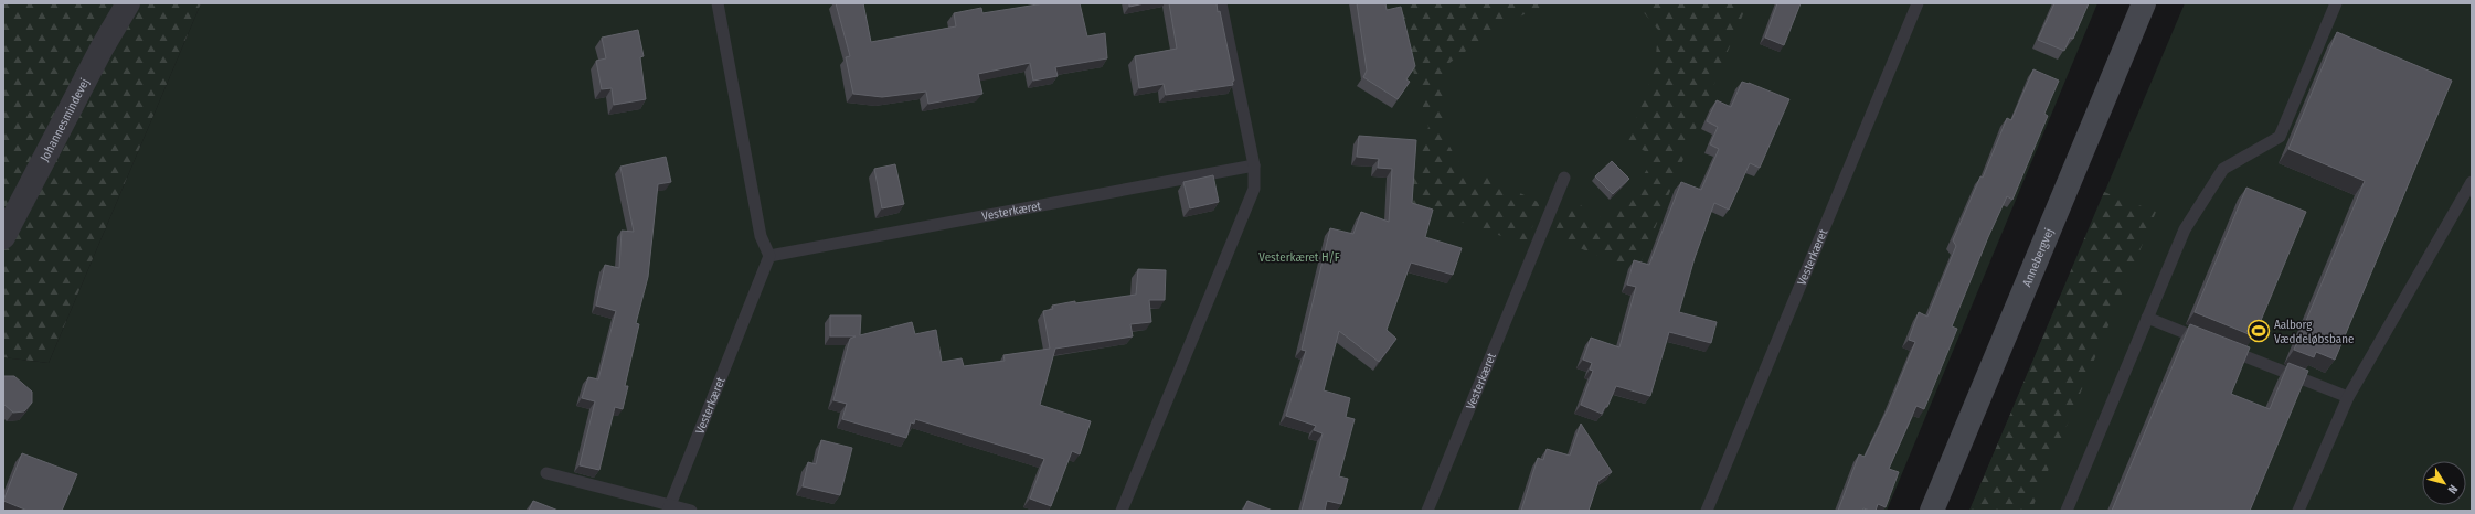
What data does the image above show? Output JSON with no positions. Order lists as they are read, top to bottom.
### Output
{
  "streets": {
    "street": ["Johannesmindevej", "Annebergvej"],
    "lane": ["Vesterkæret"]
  },
  "parks": ["Vesterkæret H/F"],
  "places": {
    "sports": ["Aalborg Væddeløbsbane"]
  },
  "north": "bottom right"
}
